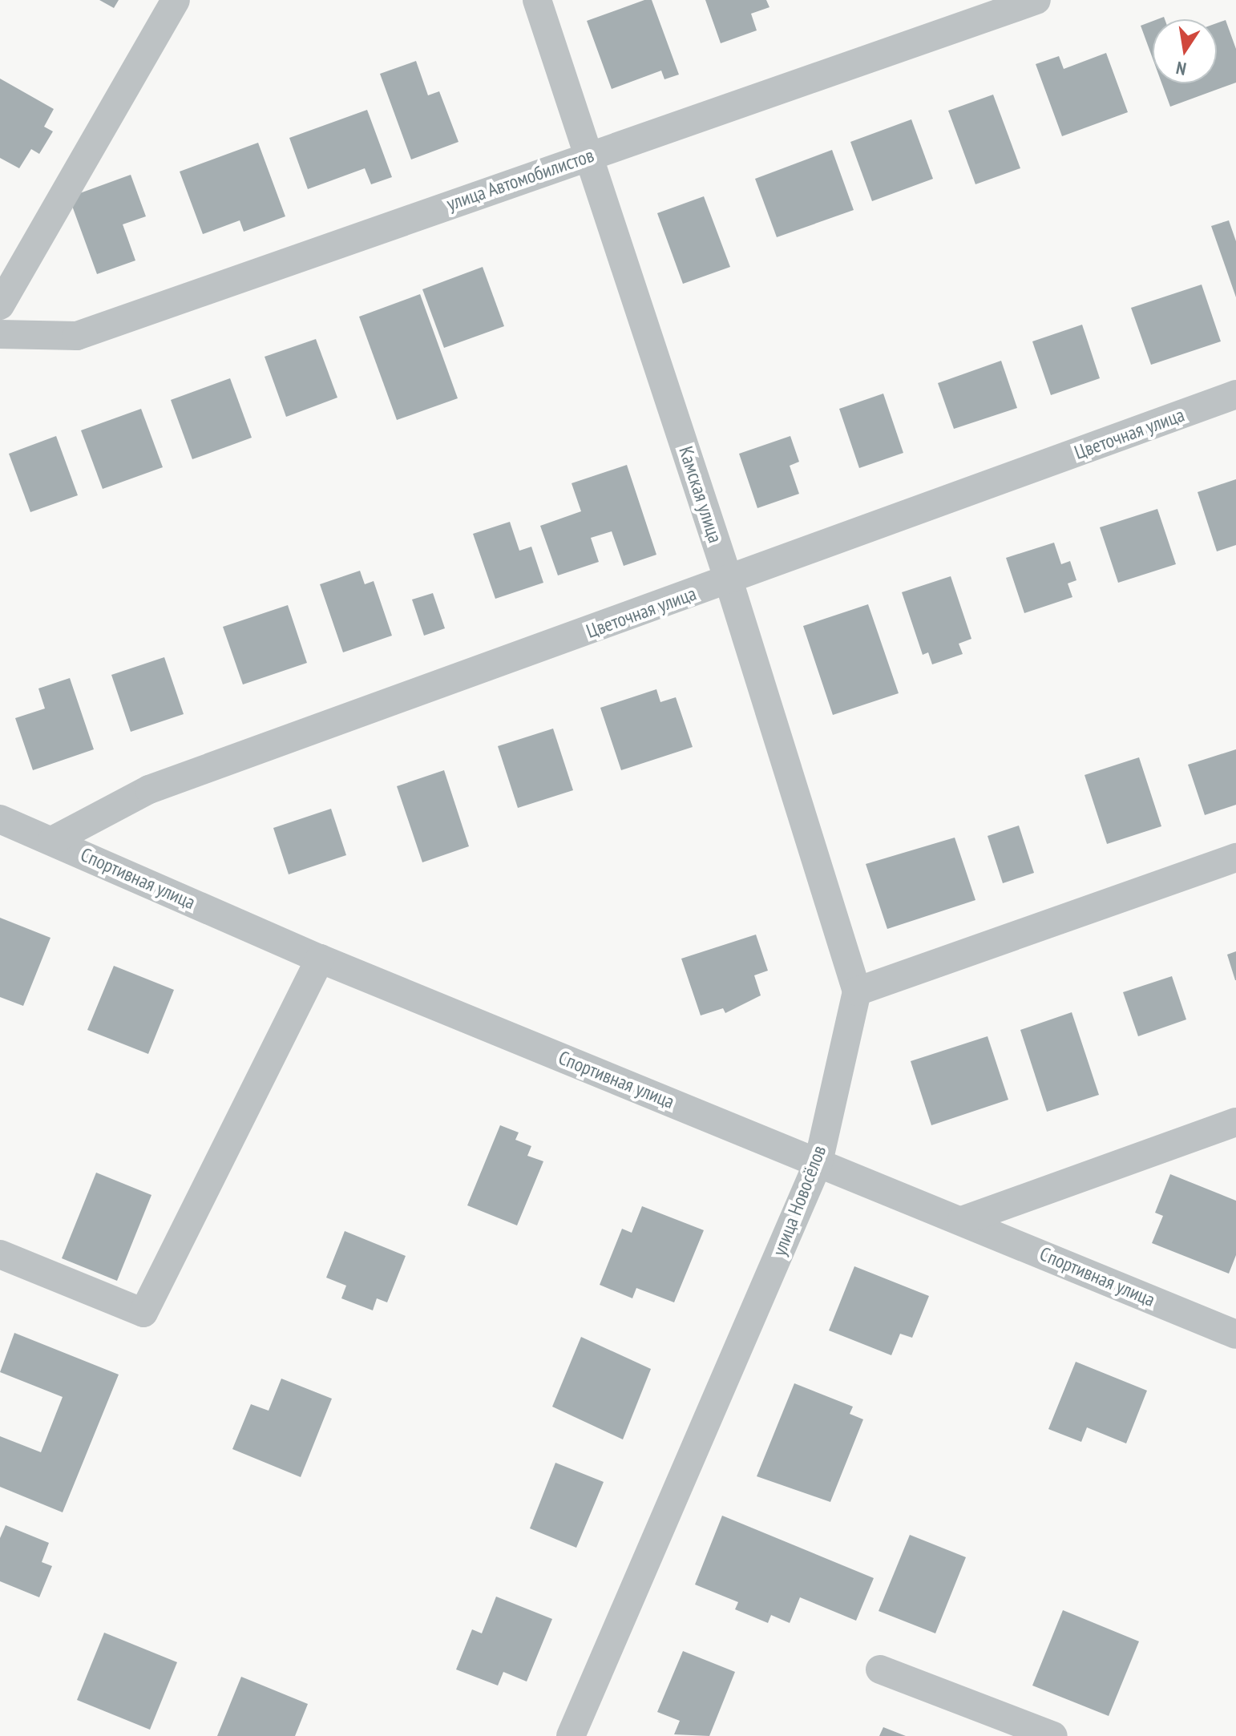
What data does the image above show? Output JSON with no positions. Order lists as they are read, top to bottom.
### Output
{
  "streets": {
    "street": [
      "улица Автомобилистов",
      "Цветочная улица",
      "Камская улица",
      "Спортивная улица",
      "улица Новосёлов"
    ]
  },
  "crossings": [
    ["улица Автомобилистов", "Камская улица"],
    ["Цветочная улица", "Камская улица"],
    ["Цветочная улица", "Спортивная улица"],
    ["Камская улица", "улица Новосёлов"],
    ["Спортивная улица", "улица Новосёлов"]
  ],
  "north": "bottom"
}
